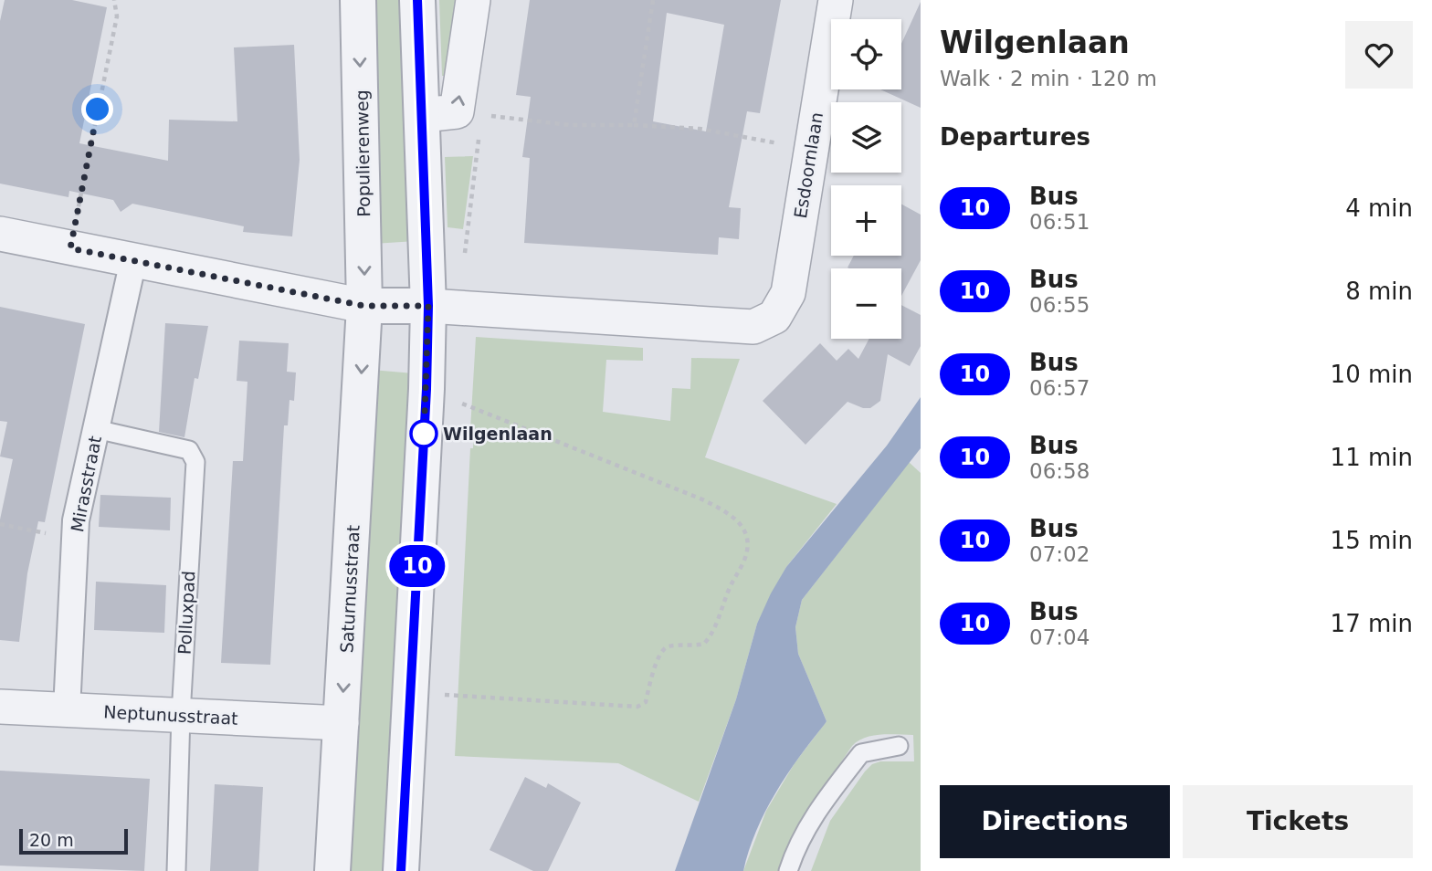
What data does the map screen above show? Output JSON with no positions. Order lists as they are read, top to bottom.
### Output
{
  "streets": {
    "street": [
      "Populierenweg",
      "Esdoornlaan",
      "Mirasstraat",
      "Saturnusstraat",
      "Neptunusstraat"
    ],
    "lane": ["Polluxpad"]
  },
  "crossings": [
    ["Populierenweg", "Saturnusstraat"],
    ["Mirasstraat", "Polluxpad"],
    ["Mirasstraat", "Neptunusstraat"],
    ["Saturnusstraat", "Neptunusstraat"],
    ["Polluxpad", "Neptunusstraat"]
  ],
  "places": ["Wilgenlaan"],
  "lines": ["bus line 10"],
  "scale_bar": "20 m",
  "page": {
    "on_map": "10",
    "heading": [
      ["Wilgenlaan", "Walk · 2 min · 120 m"],
      "Departures"
    ],
    "map_buttons": ["+", "−"],
    "list": [
      {
        "mark": "10",
        "name": "Bus",
        "note": "06:51",
        "value": "4 min"
      },
      {
        "mark": "10",
        "name": "Bus",
        "note": "06:55",
        "value": "8 min"
      },
      {
        "mark": "10",
        "name": "Bus",
        "note": "06:57",
        "value": "10 min"
      },
      {
        "mark": "10",
        "name": "Bus",
        "note": "06:58",
        "value": "11 min"
      },
      {
        "mark": "10",
        "name": "Bus",
        "note": "07:02",
        "value": "15 min"
      },
      {
        "mark": "10",
        "name": "Bus",
        "note": "07:04",
        "value": "17 min"
      }
    ],
    "buttons": ["Directions", "Tickets"],
    "scale": "20 m"
  }
}
